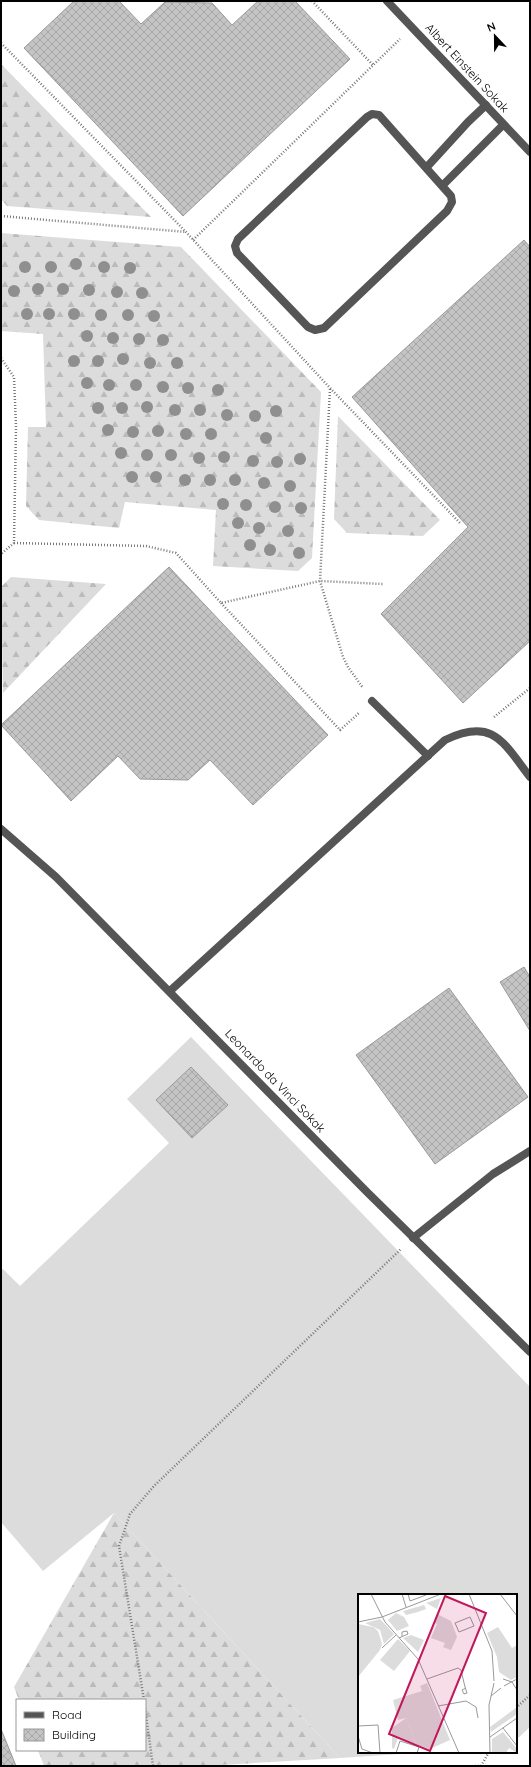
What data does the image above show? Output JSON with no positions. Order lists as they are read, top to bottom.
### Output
{
  "streets": {
    "street": ["Albert Einstein Sokak", "Leonardo da Vinci Sokak"]
  },
  "legend": ["Road", "Building"],
  "north": "top"
}
